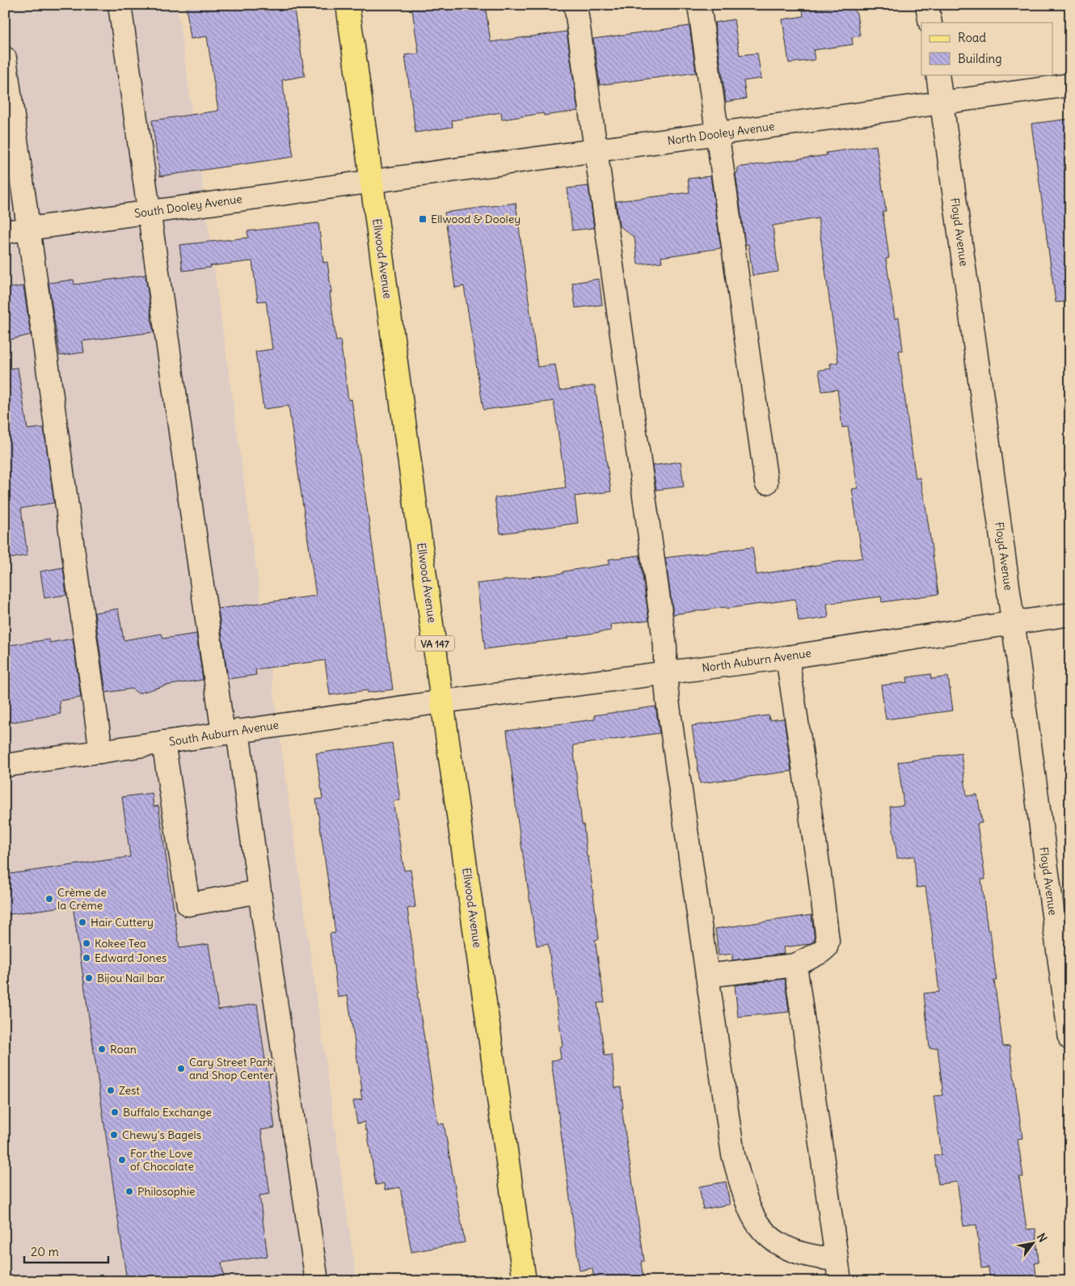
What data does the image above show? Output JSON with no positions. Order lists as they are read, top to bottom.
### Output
{
  "streets": {
    "main road": ["Ellwood Avenue", "VA 147"],
    "street": [
      "North Dooley Avenue",
      "South Dooley Avenue",
      "Floyd Avenue",
      "North Auburn Avenue",
      "South Auburn Avenue"
    ]
  },
  "crossings": [
    ["North Dooley Avenue", "South Dooley Avenue"],
    ["North Dooley Avenue", "Floyd Avenue"],
    ["North Dooley Avenue", "Ellwood Avenue"],
    ["South Dooley Avenue", "Ellwood Avenue"],
    ["Floyd Avenue", "North Auburn Avenue"],
    ["Ellwood Avenue", "North Auburn Avenue"],
    ["Ellwood Avenue", "South Auburn Avenue"],
    ["North Auburn Avenue", "South Auburn Avenue"]
  ],
  "places": {
    "transit": ["Ellwood & Dooley"],
    "other": [
      "Crème de la Crème",
      "Hair Cuttery",
      "Kokee Tea",
      "Edward Jones",
      "Bijou Nail bar",
      "Roan",
      "Cary Street Park and Shop Center",
      "Zest",
      "Buffalo Exchange",
      "Chewy's Bagels",
      "For the Love of Chocolate",
      "Philosophie"
    ]
  },
  "legend": ["Road", "Building"],
  "scale_bar": "20 m",
  "north": "top right"
}
